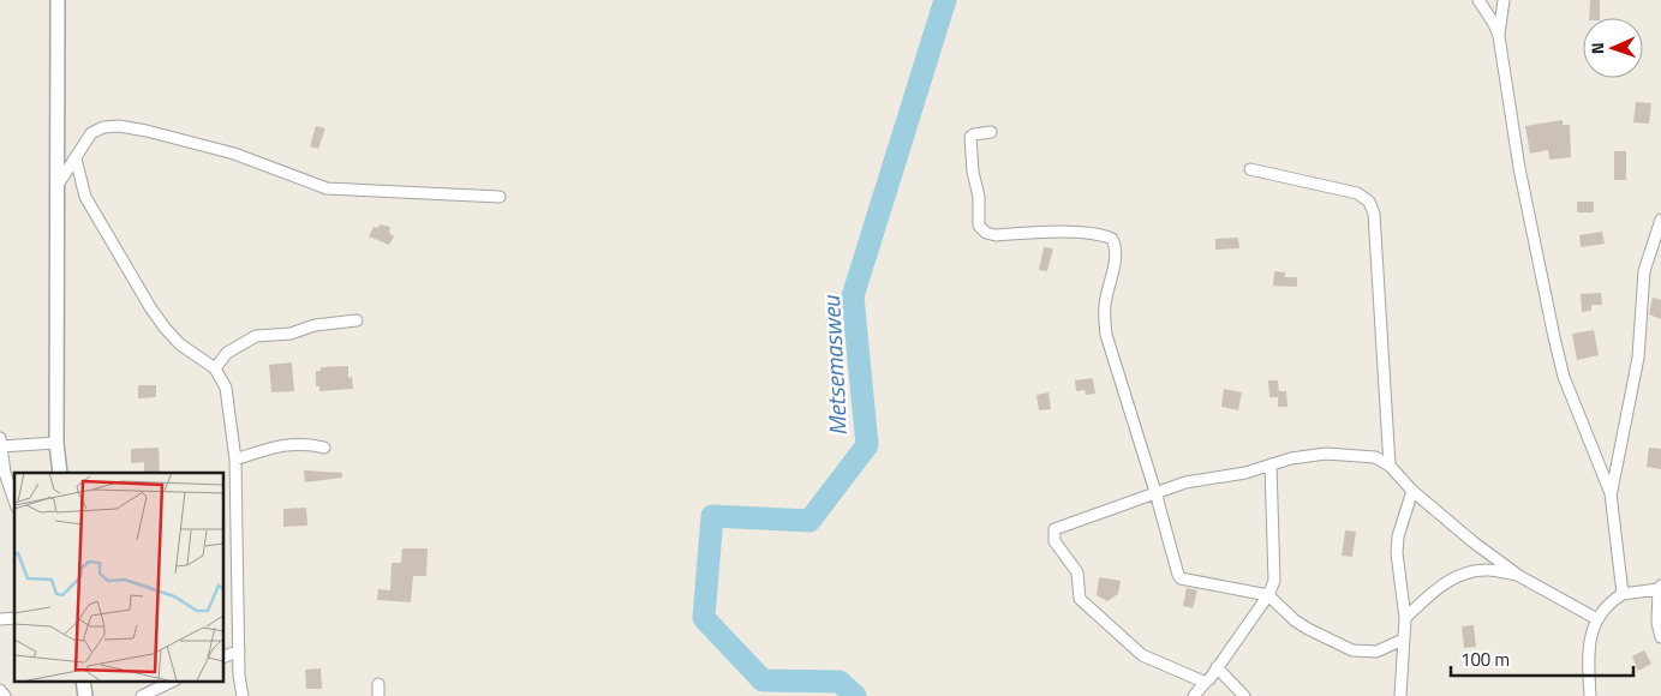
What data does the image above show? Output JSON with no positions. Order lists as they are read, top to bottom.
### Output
{
  "water": ["Metsemasweu"],
  "scale_bar": "100 m",
  "north": "left"
}
